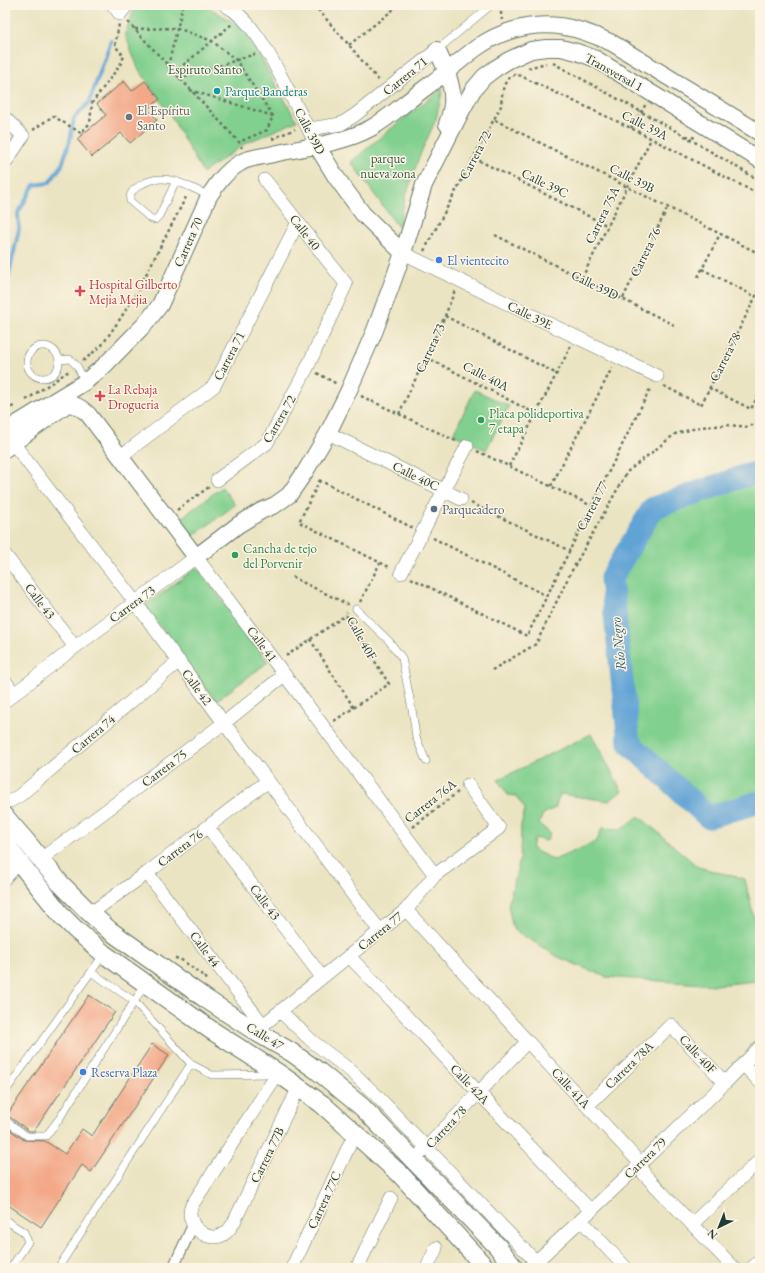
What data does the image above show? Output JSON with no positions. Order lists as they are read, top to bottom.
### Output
{
  "streets": {
    "main road": ["Calle 47"],
    "street": [
      "Transversal 1",
      "Carrera 71",
      "Calle 39D",
      "Carrera 72",
      "Calle 40",
      "Carrera 70",
      "Carrera 76",
      "Calle 39E",
      "Carrera 73",
      "Carrera 78",
      "Calle 40C",
      "Carrera 77",
      "Calle 43",
      "Calle 40F",
      "Calle 41",
      "Calle 42",
      "Carrera 74",
      "Carrera 75",
      "Calle 44",
      "Carrera 78A",
      "Calle 42A",
      "Calle 41A",
      "Carrera 77B",
      "Carrera 79",
      "Carrera 77C"
    ],
    "path": [
      "Calle 39A",
      "Calle 39B",
      "Calle 39C",
      "Carrera 75A",
      "Calle 40A",
      "Carrera 76A"
    ]
  },
  "crossings": [
    ["Transversal 1", "Calle 39D"],
    ["Transversal 1", "Carrera 70"],
    ["Transversal 1", "Calle 39E"],
    ["Carrera 71", "Calle 39D"],
    ["Carrera 71", "Calle 40"],
    ["Carrera 71", "Calle 41"],
    ["Calle 39A", "Carrera 72"],
    ["Calle 39A", "Carrera 75A"],
    ["Calle 39D", "Carrera 75A"],
    ["Calle 39D", "Carrera 70"],
    ["Calle 39D", "Carrera 76"],
    ["Calle 39D", "Calle 39E"],
    ["Carrera 72", "Calle 39B"],
    ["Carrera 72", "Calle 39C"],
    ["Carrera 72", "Calle 40"],
    ["Carrera 72", "Calle 39E"],
    ["Calle 39B", "Carrera 75A"],
    ["Calle 39B", "Carrera 76"],
    ["Calle 39C", "Carrera 75A"],
    ["Carrera 70", "Calle 42"],
    ["Carrera 76", "Calle 43"],
    ["Carrera 76", "Calle 42"],
    ["Carrera 76", "Calle 44"],
    ["Carrera 76", "Calle 47"],
    ["Calle 39E", "Carrera 73"],
    ["Calle 39E", "Carrera 78"],
    ["Calle 39E", "Carrera 77"],
    ["Carrera 73", "Calle 40A"],
    ["Carrera 73", "Calle 40C"],
    ["Carrera 73", "Calle 43"],
    ["Carrera 73", "Calle 41"],
    ["Carrera 73", "Calle 42"],
    ["Carrera 78", "Carrera 77"],
    ["Carrera 78", "Calle 47"],
    ["Carrera 78", "Calle 42A"],
    ["Carrera 78", "Calle 41A"],
    ["Carrera 77", "Calle 43"],
    ["Carrera 77", "Calle 41"],
    ["Carrera 77", "Calle 42"],
    ["Carrera 77", "Carrera 76A"],
    ["Carrera 77", "Calle 44"],
    ["Carrera 77", "Calle 47"],
    ["Carrera 77", "Calle 42A"],
    ["Carrera 77", "Calle 41A"],
    ["Calle 40F", "Carrera 78A"],
    ["Calle 40F", "Carrera 79"],
    ["Calle 41", "Carrera 75"],
    ["Calle 41", "Carrera 76A"],
    ["Calle 42", "Carrera 74"],
    ["Calle 42", "Carrera 75"],
    ["Carrera 75", "Calle 47"],
    ["Calle 44", "Calle 47"],
    ["Calle 47", "Carrera 77B"],
    ["Calle 47", "Carrera 79"],
    ["Calle 47", "Carrera 77C"],
    ["Carrera 78A", "Calle 41A"],
    ["Calle 42A", "Carrera 79"],
    ["Calle 41A", "Carrera 79"]
  ],
  "water": ["Río Negro"],
  "parks": ["Espiruto Santo", "parque nueva zona"],
  "places": {
    "other": [
      "Parque Banderas",
      "El Espíritu Santo",
      "El vientecito",
      "Placa polideportiva 7 etapa",
      "Parqueadero",
      "Cancha de tejo del Porvenir",
      "Reserva Plaza"
    ],
    "health": ["Hospital Gilberto Mejia Mejia", "La Rebaja Drogueria"]
  },
  "north": "bottom left"
}
